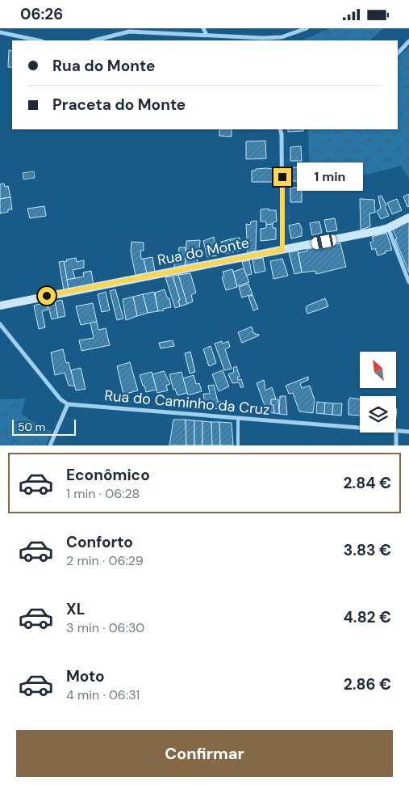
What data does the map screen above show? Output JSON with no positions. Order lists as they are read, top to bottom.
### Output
{
  "streets": {
    "street": ["Rua do Monte", "Rua do Caminho da Cruz"]
  },
  "scale_bar": "50 m",
  "north": "top left",
  "page": {
    "status": "06:26",
    "banner": ["Rua do Monte", "Praceta do Monte"],
    "bubble": "1 min",
    "scale": "50 m",
    "list": [
      {
        "name": "Econômico",
        "note": "1 min · 06:28",
        "value": "2.84 €"
      },
      {
        "name": "Conforto",
        "note": "2 min · 06:29",
        "value": "3.83 €"
      },
      {
        "name": "XL",
        "note": "3 min · 06:30",
        "value": "4.82 €"
      },
      {
        "name": "Moto",
        "note": "4 min · 06:31",
        "value": "2.86 €"
      }
    ],
    "buttons": "Confirmar"
  }
}
